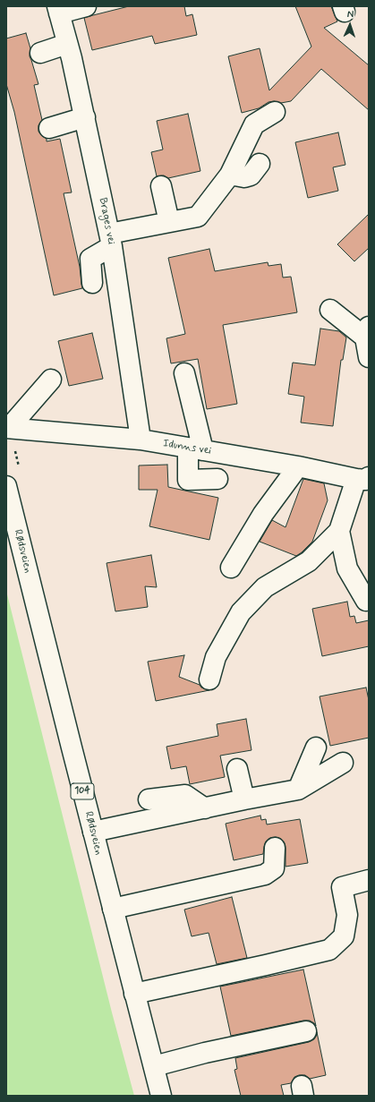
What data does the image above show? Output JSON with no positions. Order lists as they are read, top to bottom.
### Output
{
  "streets": {
    "street": [
      "Brages vei",
      "Idunns vei",
      "Rødsveien",
      "104"
    ]
  },
  "crossings": [
    ["Brages vei", "Idunns vei"]
  ],
  "north": "top"
}
